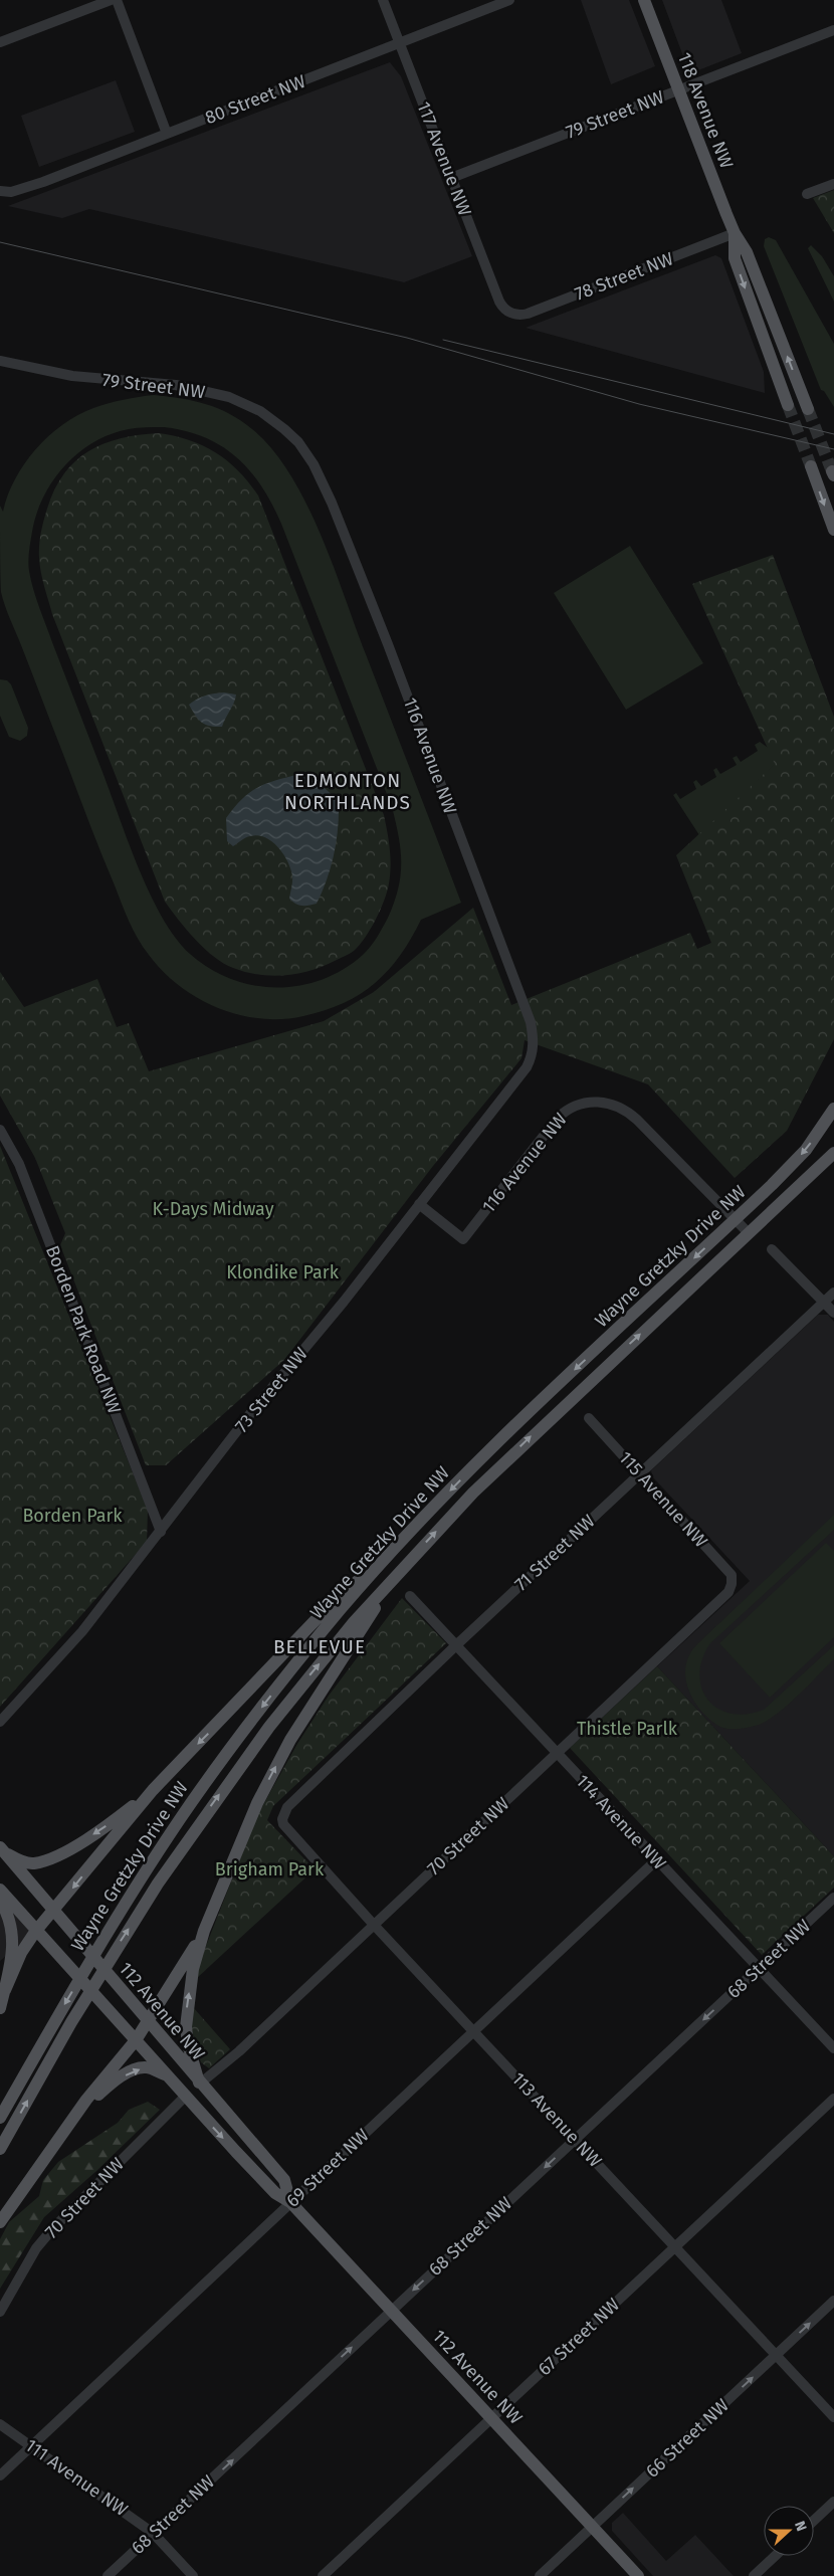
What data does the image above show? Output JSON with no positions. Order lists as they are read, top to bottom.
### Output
{
  "streets": {
    "main road": ["118 Avenue NW", "Wayne Gretzky Drive NW", "112 Avenue NW"],
    "street": [
      "80 Street NW",
      "79 Street NW",
      "117 Avenue NW",
      "78 Street NW",
      "116 Avenue NW",
      "Borden Park Road NW",
      "73 Street NW",
      "115 Avenue NW",
      "71 Street NW",
      "114 Avenue NW",
      "70 Street NW",
      "68 Street NW",
      "113 Avenue NW",
      "69 Street NW",
      "67 Street NW",
      "66 Street NW",
      "111 Avenue NW"
    ]
  },
  "crossings": [
    ["80 Street NW", "117 Avenue NW"],
    ["118 Avenue NW", "79 Street NW"],
    ["118 Avenue NW", "78 Street NW"],
    ["79 Street NW", "117 Avenue NW"],
    ["79 Street NW", "116 Avenue NW"],
    ["117 Avenue NW", "78 Street NW"],
    ["116 Avenue NW", "Wayne Gretzky Drive NW"],
    ["116 Avenue NW", "73 Street NW"],
    ["Borden Park Road NW", "73 Street NW"],
    ["115 Avenue NW", "71 Street NW"],
    ["115 Avenue NW", "70 Street NW"],
    ["71 Street NW", "114 Avenue NW"],
    ["71 Street NW", "113 Avenue NW"],
    ["114 Avenue NW", "70 Street NW"],
    ["114 Avenue NW", "68 Street NW"],
    ["114 Avenue NW", "69 Street NW"],
    ["70 Street NW", "112 Avenue NW"],
    ["70 Street NW", "113 Avenue NW"],
    ["68 Street NW", "112 Avenue NW"],
    ["68 Street NW", "113 Avenue NW"],
    ["68 Street NW", "111 Avenue NW"],
    ["112 Avenue NW", "69 Street NW"],
    ["112 Avenue NW", "67 Street NW"],
    ["112 Avenue NW", "66 Street NW"],
    ["113 Avenue NW", "69 Street NW"],
    ["113 Avenue NW", "67 Street NW"],
    ["113 Avenue NW", "66 Street NW"],
    ["69 Street NW", "111 Avenue NW"]
  ],
  "one_way": ["66 Street NW"],
  "districts": ["EDMONTON NORTHLANDS", "BELLEVUE"],
  "parks": [
    "K-Days Midway",
    "Klondike Park",
    "Borden Park",
    "Thistle Parlk",
    "Brigham Park"
  ],
  "north": "right"
}
